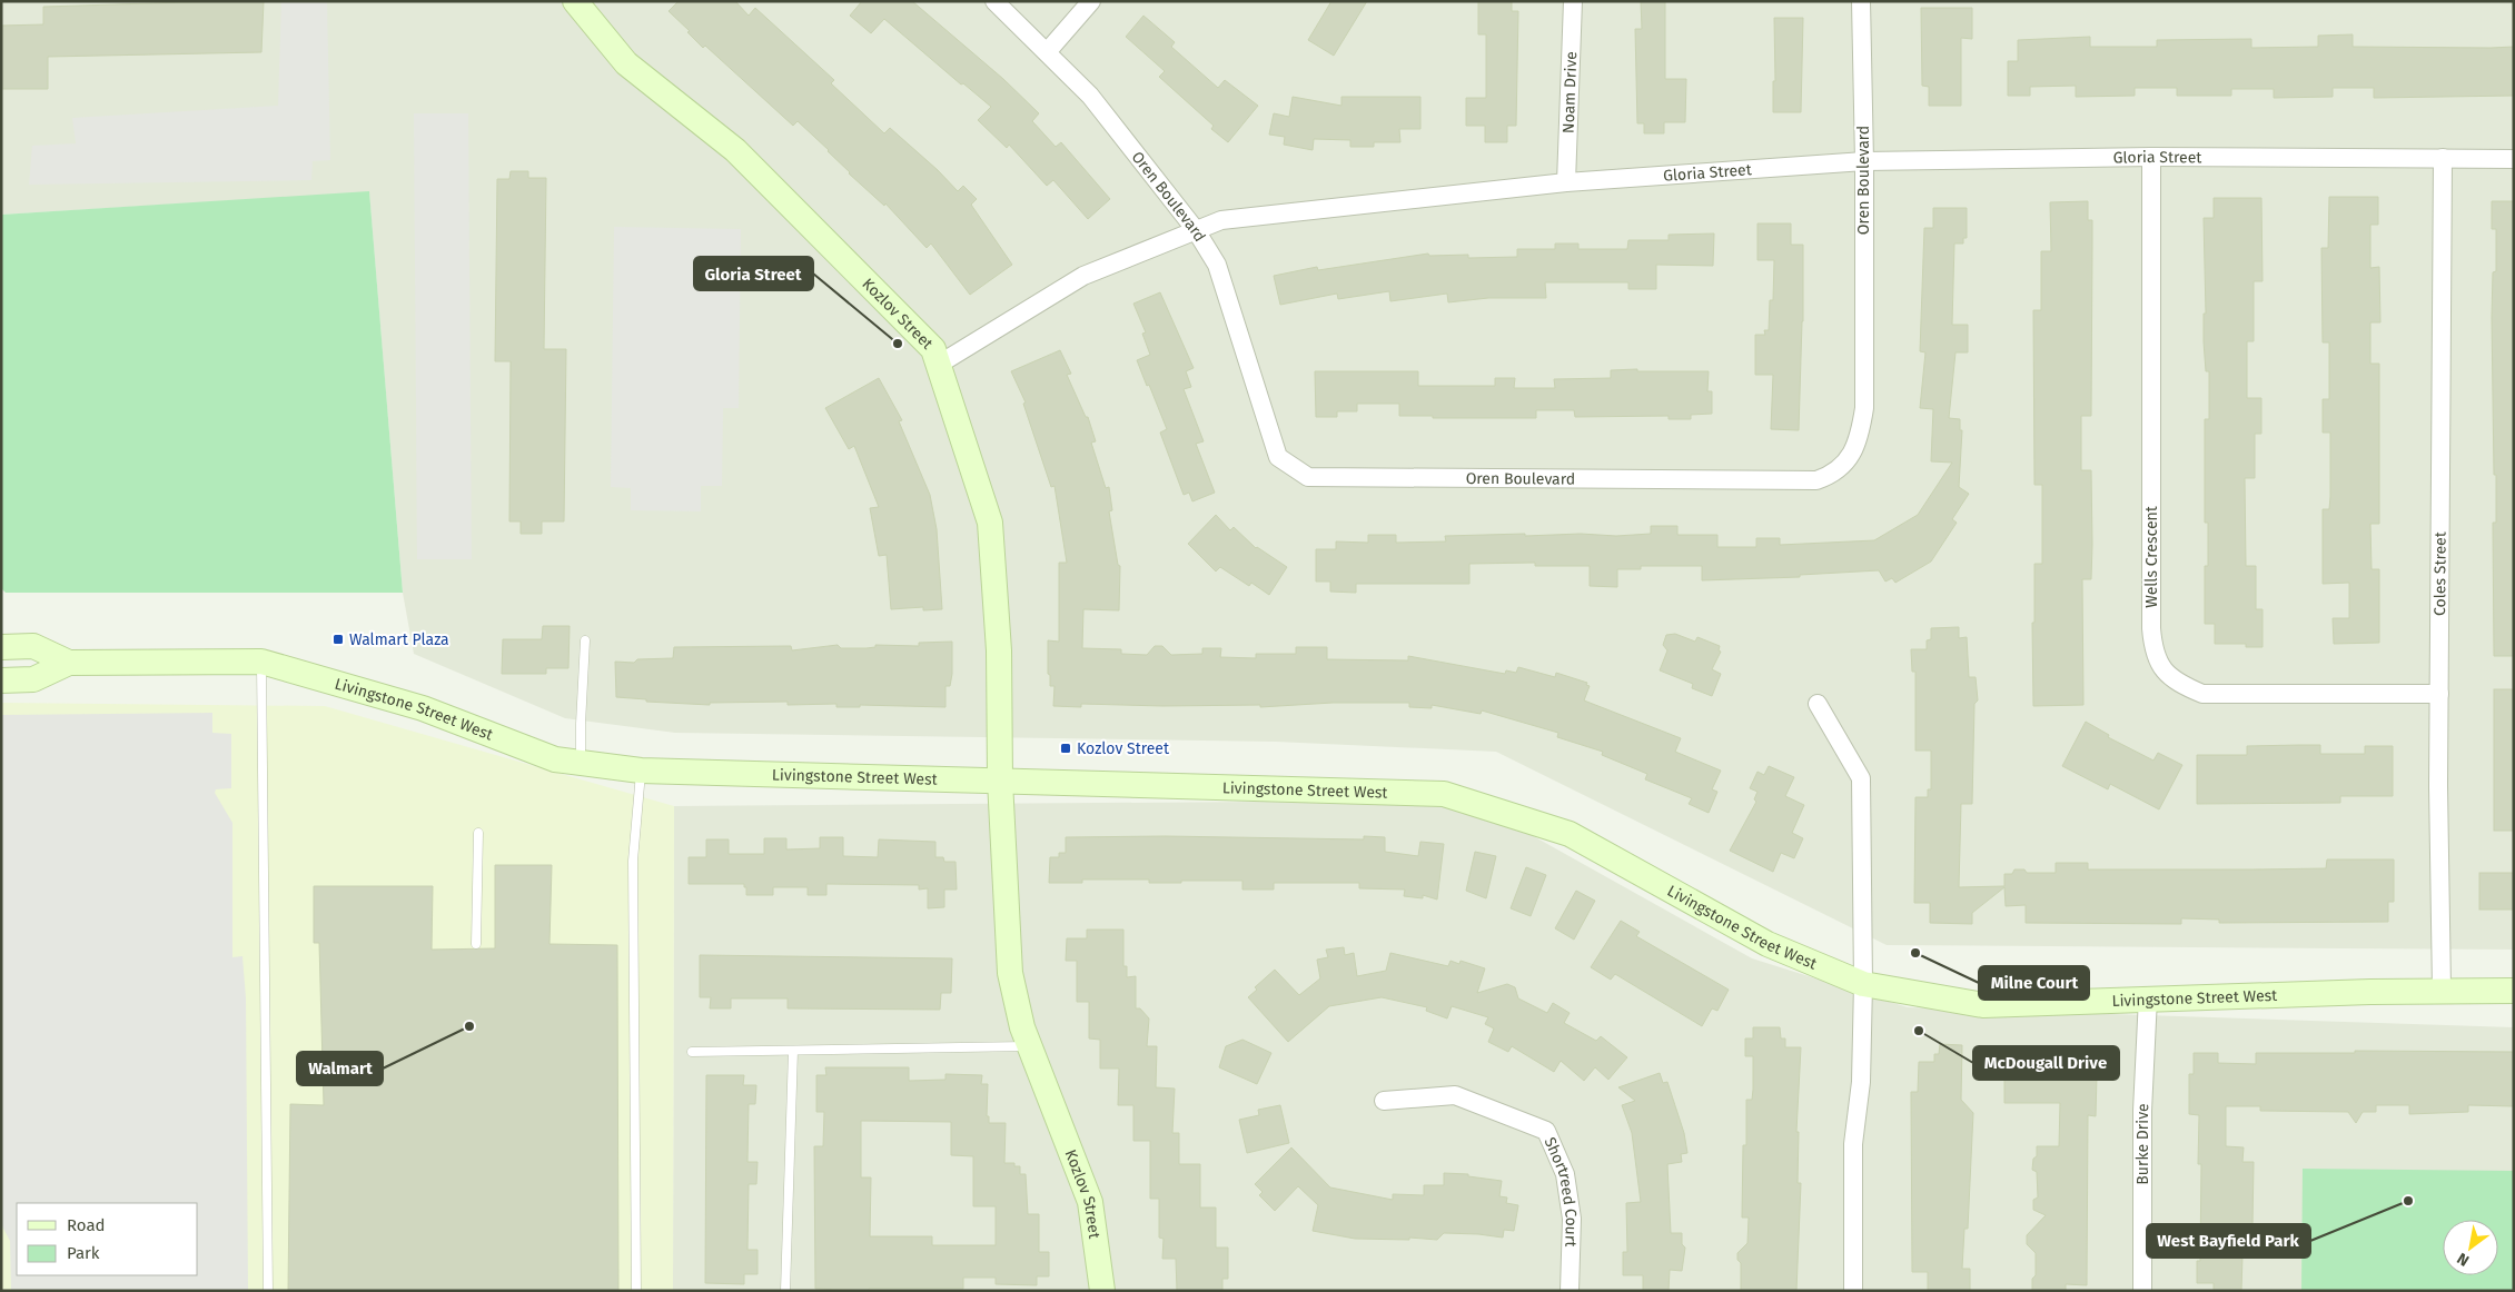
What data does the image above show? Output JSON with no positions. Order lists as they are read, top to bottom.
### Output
{
  "streets": {
    "street": [
      "Noam Drive",
      "Gloria Street",
      "Oren Boulevard",
      "Kozlov Street",
      "Wells Crescent",
      "Coles Street",
      "Livingstone Street West",
      "Burke Drive",
      "Shortreed Court"
    ]
  },
  "crossings": [
    ["Noam Drive", "Gloria Street"],
    ["Gloria Street", "Oren Boulevard"],
    ["Gloria Street", "Kozlov Street"],
    ["Gloria Street", "Wells Crescent"],
    ["Gloria Street", "Coles Street"],
    ["Kozlov Street", "Livingstone Street West"],
    ["Wells Crescent", "Coles Street"],
    ["Coles Street", "Livingstone Street West"],
    ["Livingstone Street West", "Burke Drive"]
  ],
  "places": {
    "other": [
      "Gloria Street",
      "Milne Court",
      "Walmart",
      "McDougall Drive",
      "West Bayfield Park"
    ],
    "transit": ["Walmart Plaza", "Kozlov Street"]
  },
  "legend": ["Road", "Park"],
  "north": "bottom left"
}
